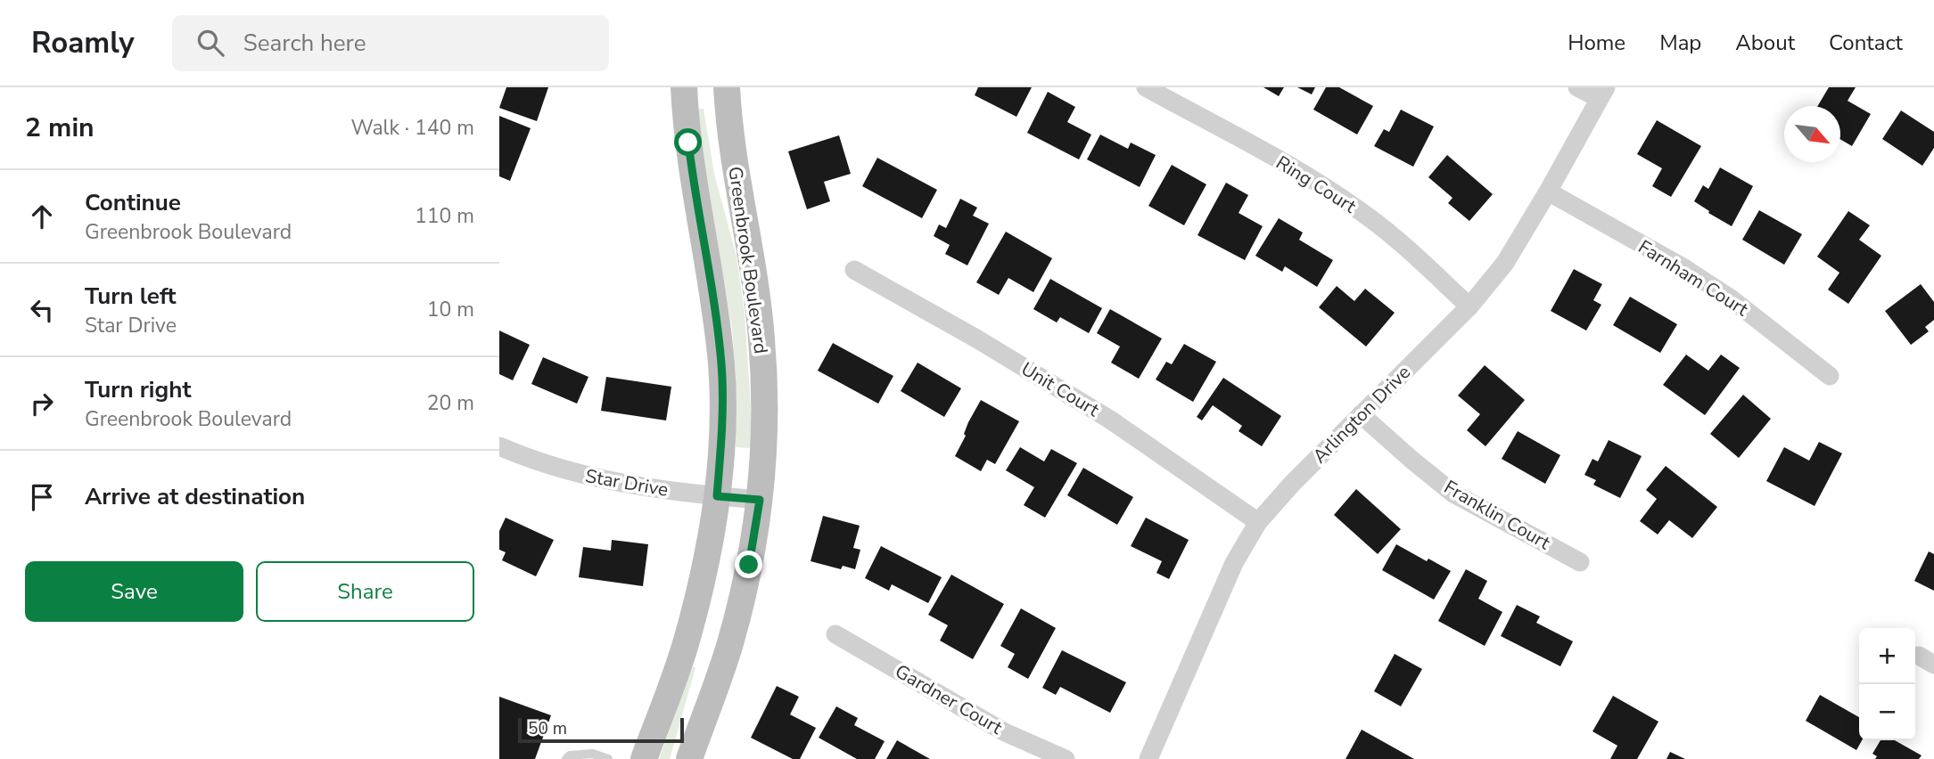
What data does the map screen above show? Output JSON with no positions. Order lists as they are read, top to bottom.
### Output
{
  "streets": {
    "main road": ["Greenbrook Boulevard"],
    "street": [
      "Ring Court",
      "Farnham Court",
      "Unit Court",
      "Arlington Drive",
      "Star Drive",
      "Franklin Court",
      "Gardner Court"
    ]
  },
  "crossings": [
    ["Ring Court", "Arlington Drive"],
    ["Greenbrook Boulevard", "Star Drive"],
    ["Farnham Court", "Arlington Drive"],
    ["Unit Court", "Arlington Drive"],
    ["Arlington Drive", "Franklin Court"]
  ],
  "scale_bar": "50 m",
  "north": "bottom right",
  "page": {
    "header": "Roamly",
    "search": "Search here",
    "nav": [
      "Home",
      "Map",
      "About",
      "Contact"
    ],
    "heading": ["2 min", "Walk · 140 m"],
    "list": [
      ["Continue", "Greenbrook Boulevard", "110 m"],
      ["Turn left", "Star Drive", "10 m"],
      ["Turn right", "Greenbrook Boulevard", "20 m"],
      "Arrive at destination"
    ],
    "buttons": ["Save", "Share"],
    "map_buttons": ["+", "−"],
    "scale": "50 m"
  }
}
